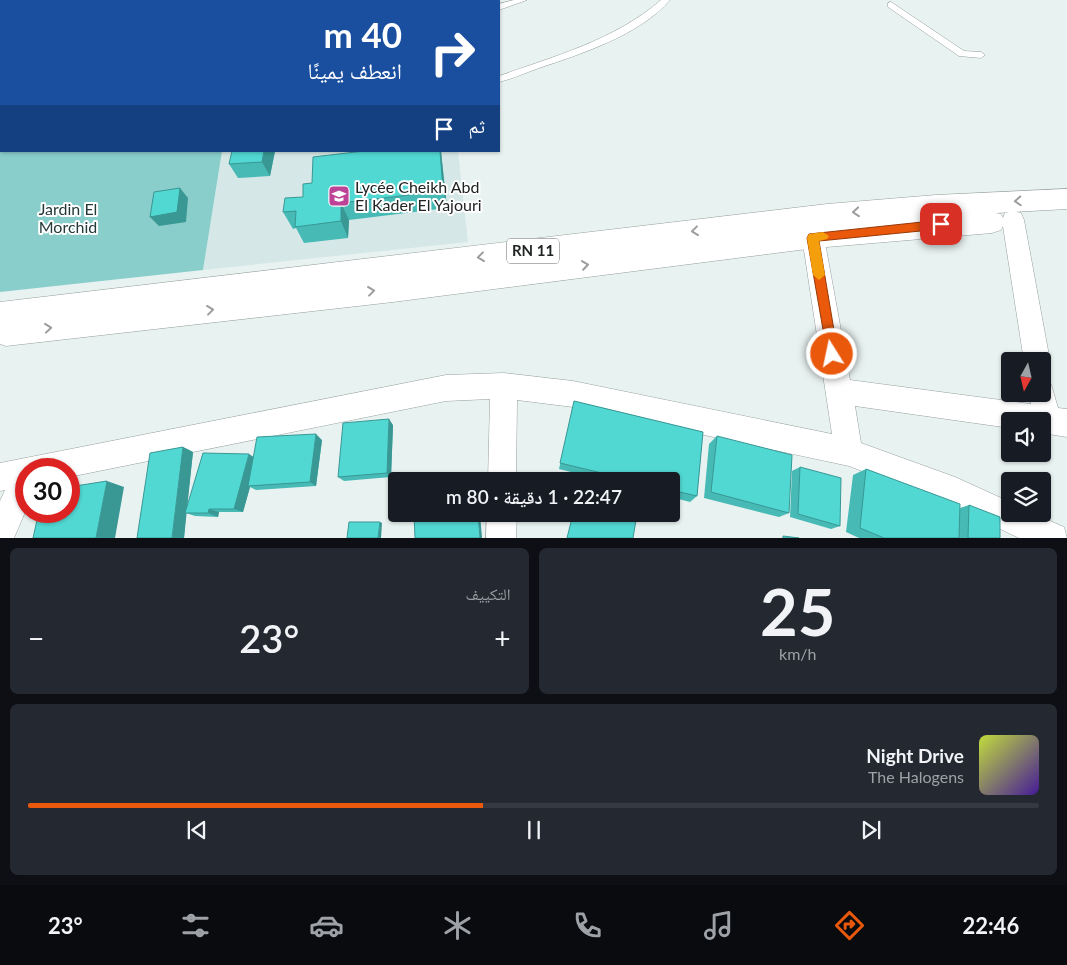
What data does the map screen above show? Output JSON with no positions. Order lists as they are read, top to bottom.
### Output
{
  "streets": {
    "highway": ["RN 11"]
  },
  "parks": ["Jardin El Morchid"],
  "places": {
    "school or university": ["Lycée Cheikh Abd El Kader El Yajouri"]
  },
  "north": "bottom",
  "page": {
    "turn": ["40 m", "انعطف يمينًا"],
    "then": "ثم",
    "limit": "30",
    "trip": "22:47 · 1 دقيقة · 80 m",
    "tile": [
      ["25", "km/h"],
      "التكييف"
    ],
    "heat": ["−", "23°", "+"],
    "song": ["Night Drive", "The Halogens"],
    "tabs": ["22:46", "23°"]
  }
}
